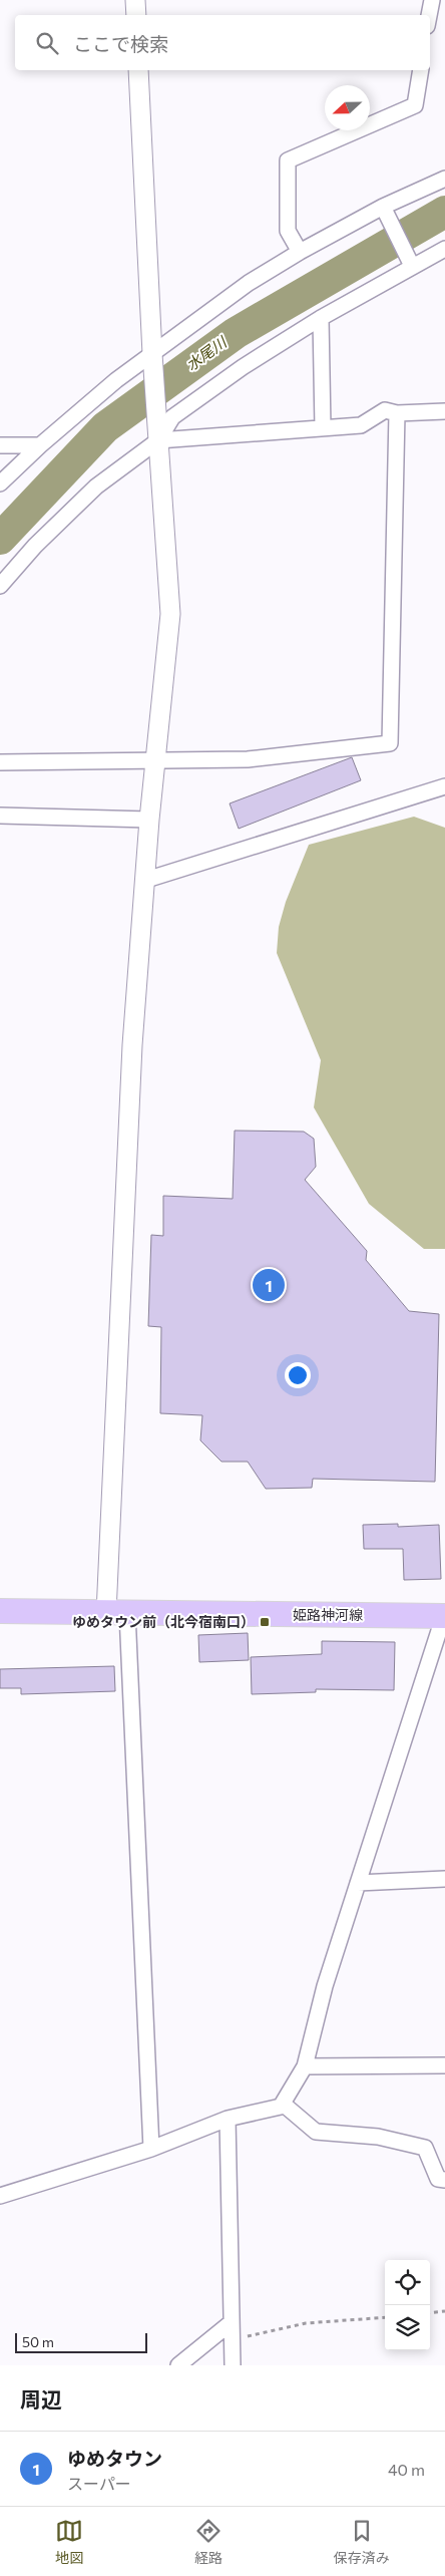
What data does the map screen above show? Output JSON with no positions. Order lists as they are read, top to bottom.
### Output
{
  "streets": {
    "main road": ["姫路神河線"]
  },
  "water": ["水尾川"],
  "places": {
    "transit": ["ゆめタウン前（北今宿南口）"]
  },
  "scale_bar": "50 m",
  "north": "left",
  "page": {
    "search": "ここで検索",
    "pins": "1",
    "scale": "50 m",
    "heading": "周辺",
    "list": [
      {
        "mark": "1",
        "name": "ゆめタウン",
        "note": "スーパー",
        "value": "40 m"
      }
    ],
    "nav": ["地図", "経路", "保存済み"]
  }
}
